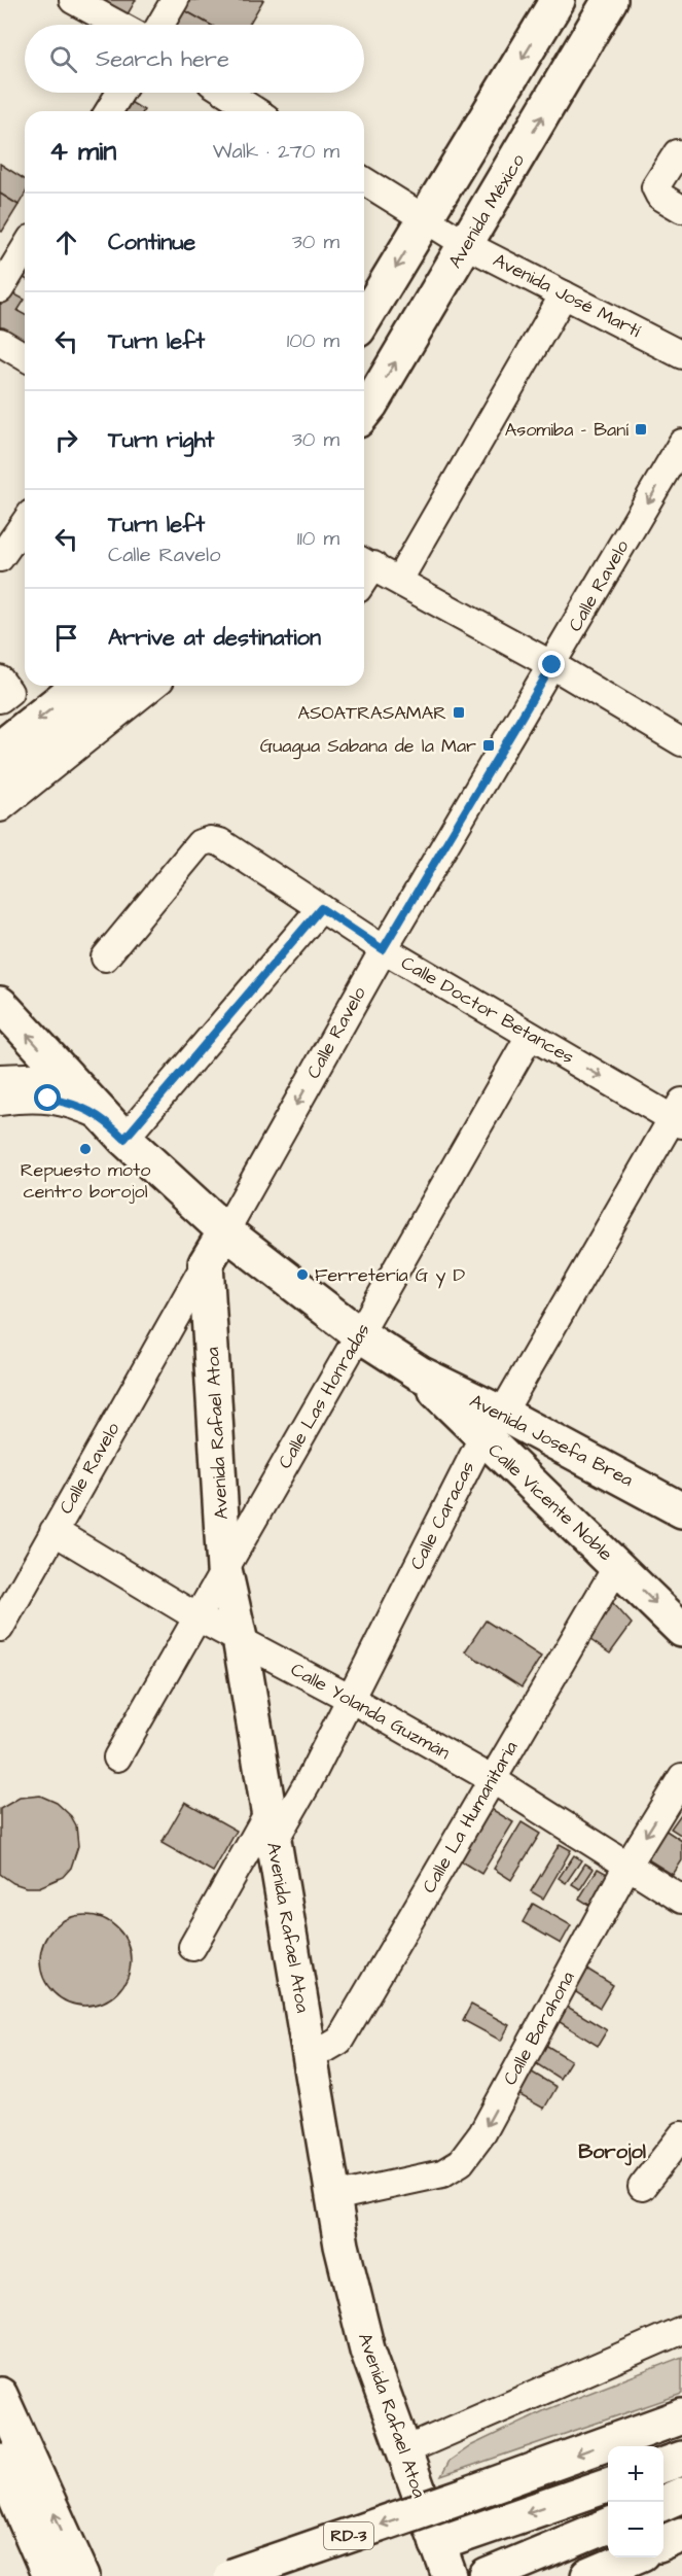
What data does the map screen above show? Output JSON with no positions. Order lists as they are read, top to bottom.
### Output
{
  "streets": {
    "main road": [
      "Avenida México",
      "Calle Ravelo",
      "Avenida Rafael Atoa",
      "Avenida Josefa Brea",
      "Calle Vicente Noble",
      "RD-3"
    ],
    "street": [
      "Avenida José Martí",
      "Calle Doctor Betances",
      "Calle Las Honradas",
      "Calle Caracas",
      "Calle Yolanda Guzmán",
      "Calle La Humanitaria",
      "Calle Barahona"
    ]
  },
  "crossings": [
    ["Avenida México", "Avenida José Martí"],
    ["Calle Ravelo", "Calle Doctor Betances"],
    ["Calle Ravelo", "Avenida Rafael Atoa"],
    ["Calle Ravelo", "Avenida Josefa Brea"],
    ["Calle Ravelo", "Calle Yolanda Guzmán"],
    ["Calle Doctor Betances", "Calle Las Honradas"],
    ["Calle Doctor Betances", "Calle Caracas"],
    ["Calle Las Honradas", "Avenida Rafael Atoa"],
    ["Calle Las Honradas", "Avenida Josefa Brea"],
    ["Calle Las Honradas", "Calle Yolanda Guzmán"],
    ["Avenida Rafael Atoa", "Calle Caracas"],
    ["Avenida Rafael Atoa", "Calle Yolanda Guzmán"],
    ["Avenida Rafael Atoa", "Calle La Humanitaria"],
    ["Avenida Rafael Atoa", "Calle Barahona"],
    ["Avenida Josefa Brea", "Calle Vicente Noble"],
    ["Avenida Josefa Brea", "Calle Caracas"],
    ["Calle Vicente Noble", "Calle Caracas"],
    ["Calle Vicente Noble", "Calle La Humanitaria"],
    ["Calle Caracas", "Calle Yolanda Guzmán"],
    ["Calle Yolanda Guzmán", "Calle La Humanitaria"],
    ["Calle Yolanda Guzmán", "Calle Barahona"]
  ],
  "one_way": ["Calle Barahona"],
  "districts": ["Borojol"],
  "places": {
    "transit": ["Asomiba - Baní", "ASOATRASAMAR", "Guagua Sabana de la Mar"],
    "other": ["Repuesto moto centro borojol", "Ferretería G y D"]
  },
  "page": {
    "search": "Search here",
    "heading": ["4 min", "Walk · 270 m"],
    "list": [
      ["Continue", "30 m"],
      ["Turn left", "100 m"],
      ["Turn right", "30 m"],
      ["Turn left", "Calle Ravelo", "110 m"],
      "Arrive at destination"
    ],
    "map_buttons": ["+", "−"]
  }
}
